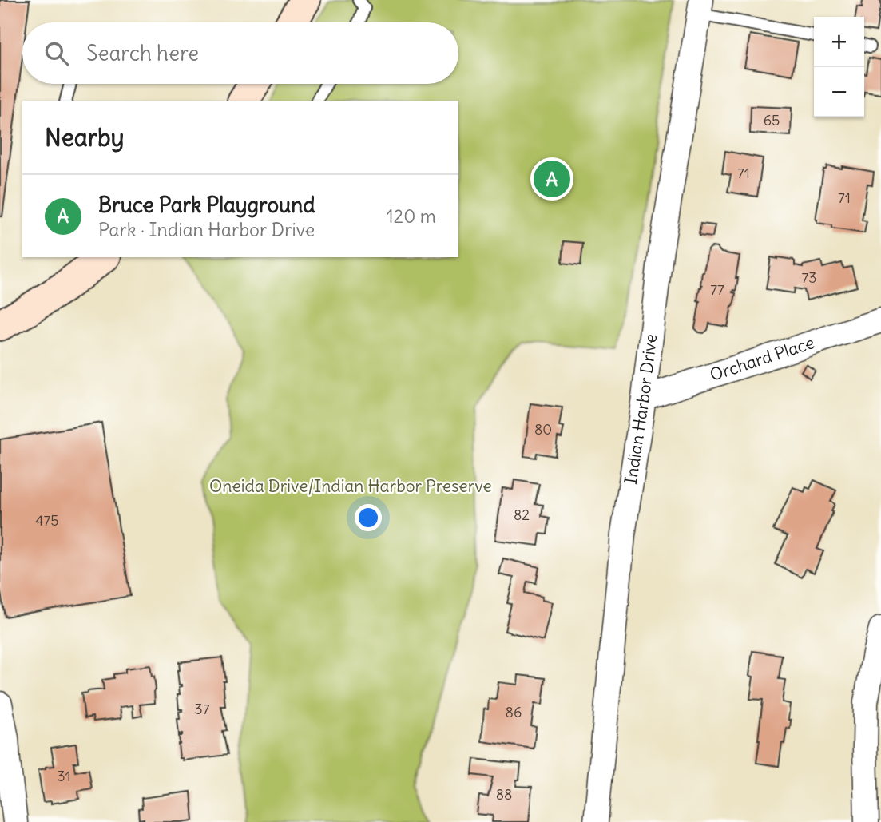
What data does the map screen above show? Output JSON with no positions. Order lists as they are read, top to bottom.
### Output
{
  "streets": {
    "street": ["Orchard Place", "Indian Harbor Drive"]
  },
  "crossings": [
    ["Orchard Place", "Indian Harbor Drive"]
  ],
  "parks": ["Oneida Drive/Indian Harbor Preserve"],
  "house_numbers": [
    "65",
    "71",
    "71",
    "73",
    "77",
    "80",
    "82",
    "475",
    "37",
    "86",
    "31",
    "88"
  ],
  "page": {
    "map_buttons": ["+", "−"],
    "search": "Search here",
    "heading": "Nearby",
    "pins": "A",
    "list": [
      {
        "mark": "A",
        "name": "Bruce Park Playground",
        "note": "Park · Indian Harbor Drive",
        "value": "120 m"
      }
    ]
  }
}
